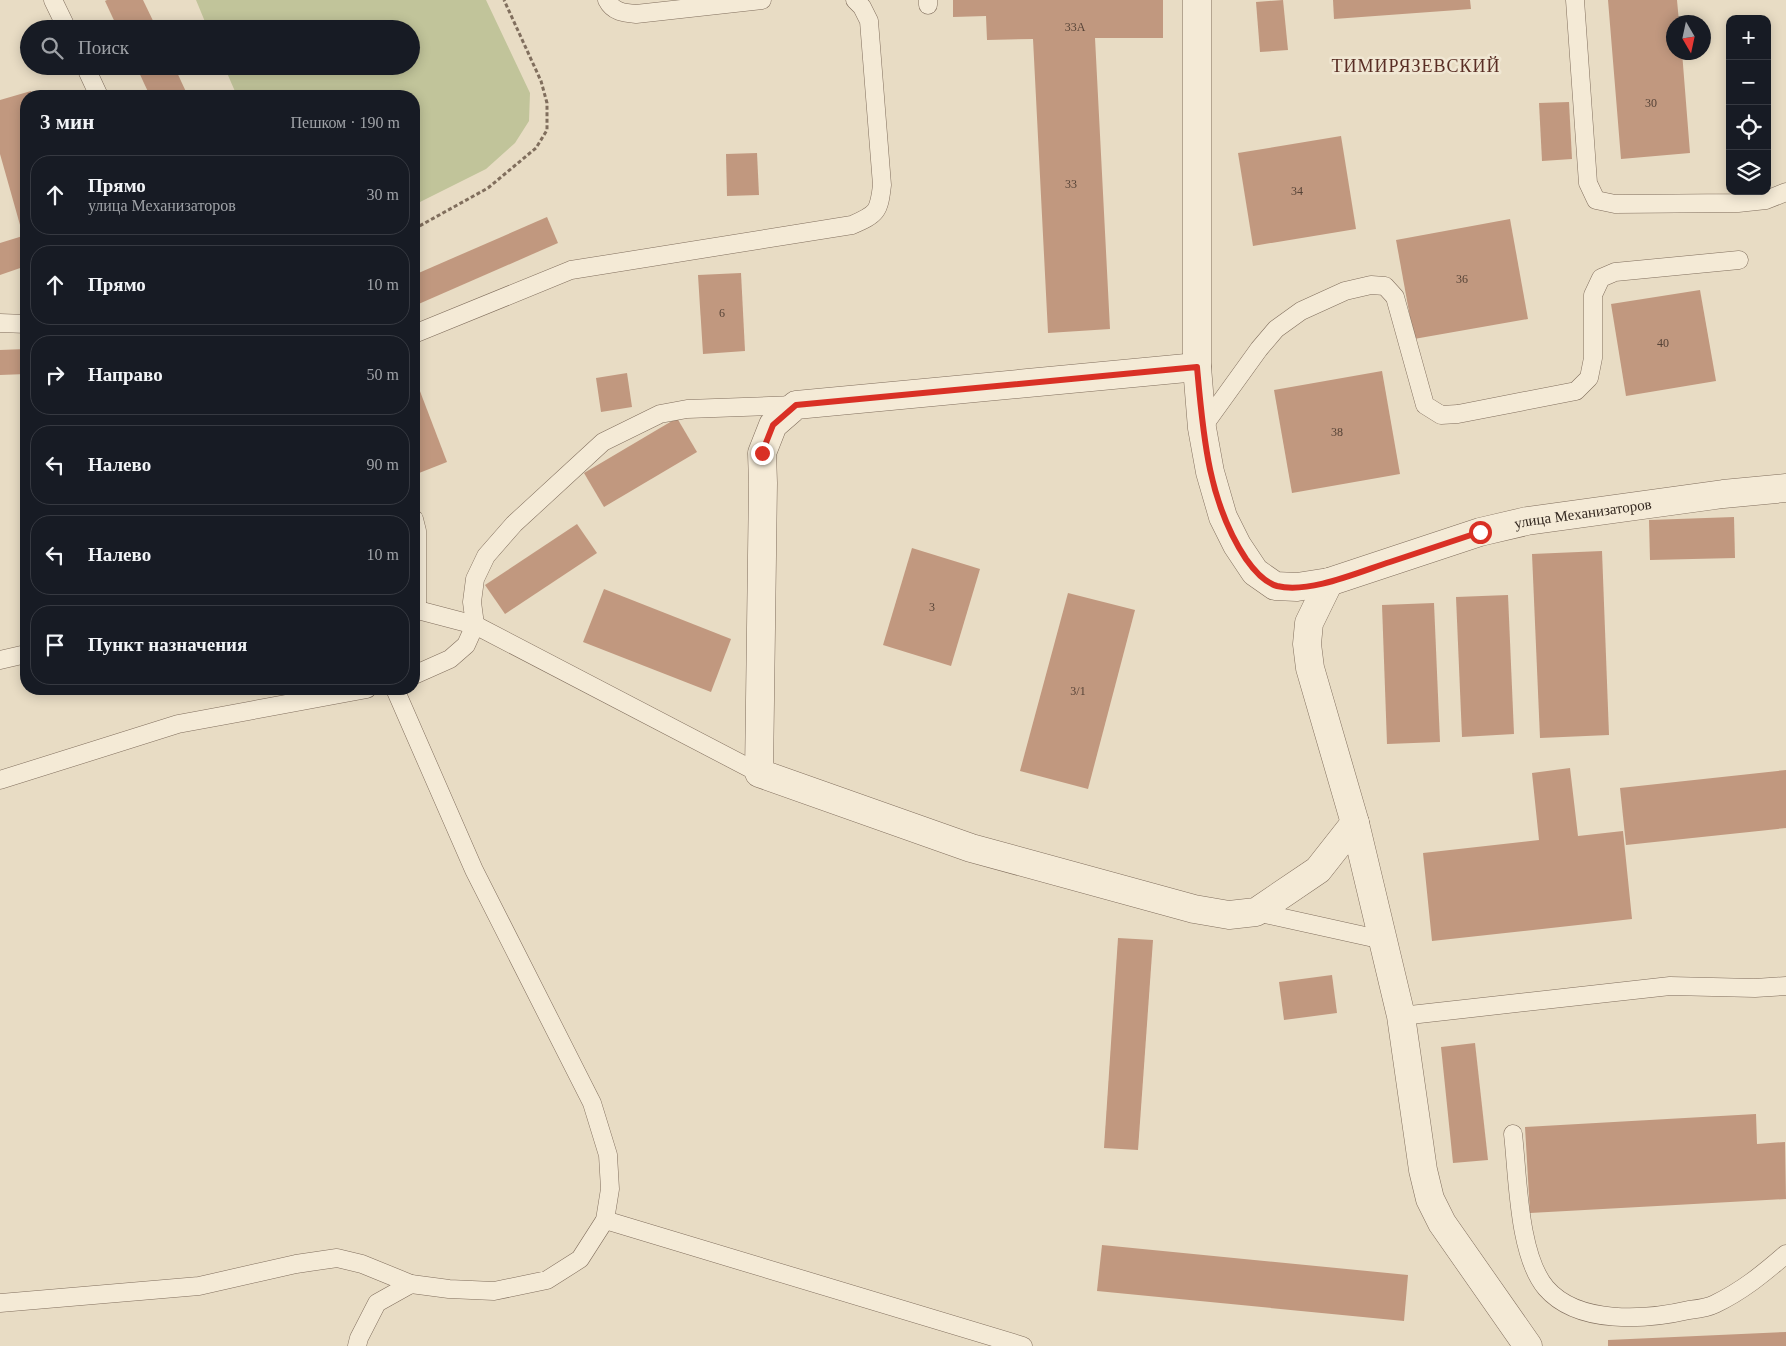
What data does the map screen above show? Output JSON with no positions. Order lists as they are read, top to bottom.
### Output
{
  "streets": {
    "street": ["улица Механизаторов"]
  },
  "districts": ["ТИМИРЯЗЕВСКИЙ"],
  "house_numbers": [
    "33А",
    "30",
    "33",
    "34",
    "36",
    "6",
    "40",
    "38",
    "3",
    "3/1"
  ],
  "north": "bottom",
  "page": {
    "map_buttons": ["+", "−"],
    "search": "Поиск",
    "heading": ["3 мин", "Пешком · 190 m"],
    "list": [
      ["Прямо", "улица Механизаторов", "30 m"],
      ["Прямо", "10 m"],
      ["Направо", "50 m"],
      ["Налево", "90 m"],
      ["Налево", "10 m"],
      "Пункт назначения"
    ]
  }
}
